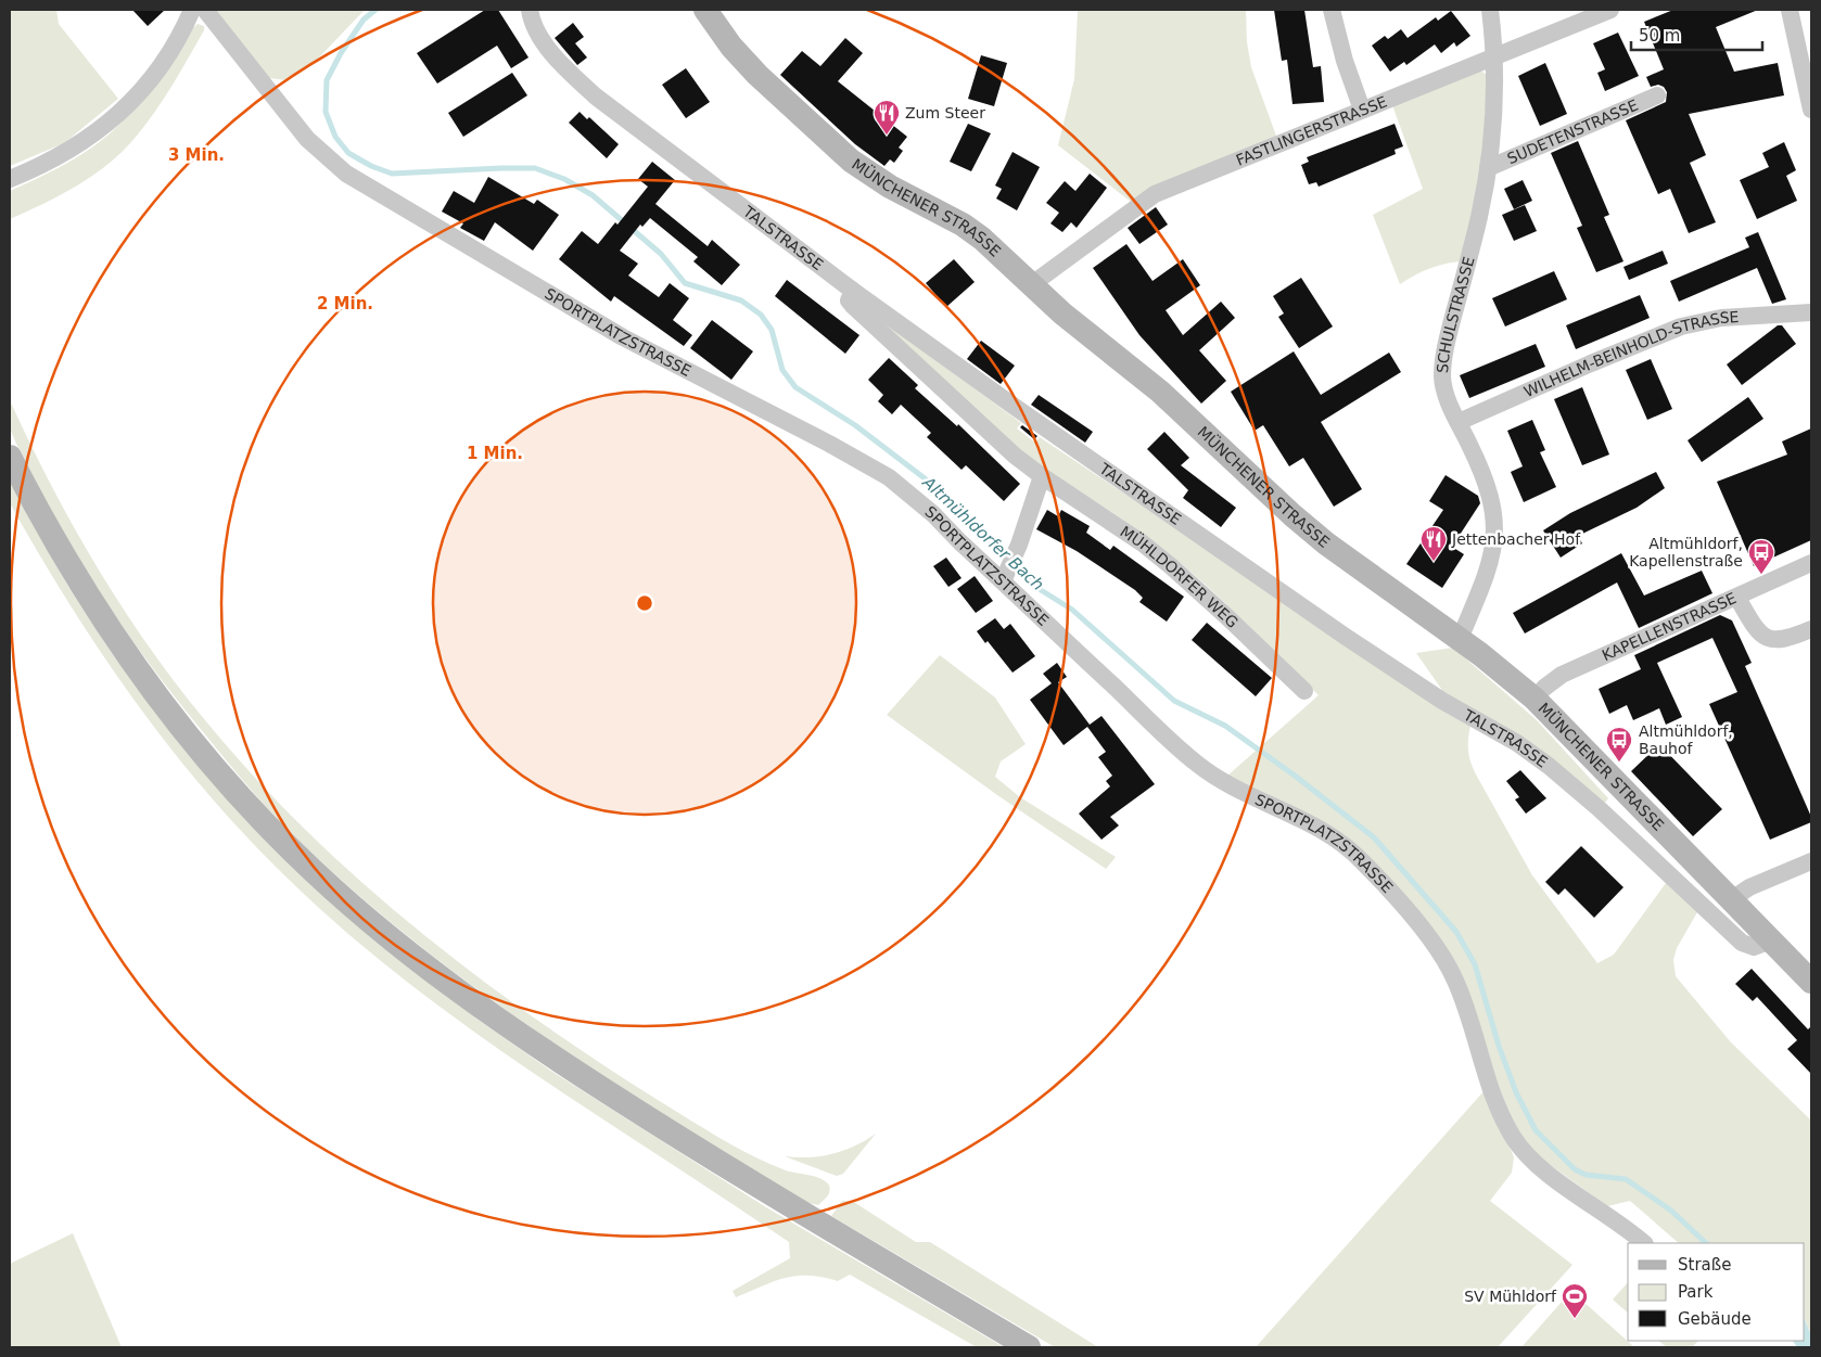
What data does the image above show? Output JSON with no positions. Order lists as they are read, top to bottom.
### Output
{
  "streets": {
    "street": [
      "FASTLINGERSTRASSE",
      "SUDETENSTRASSE",
      "MÜNCHENER STRASSE",
      "TALSTRASSE",
      "SCHULSTRASSE",
      "SPORTPLATZSTRASSE",
      "WILHELM-BEINHOLD-STRASSE",
      "MÜHLDORFER WEG",
      "KAPELLENSTRASSE"
    ]
  },
  "crossings": [
    ["FASTLINGERSTRASSE", "MÜNCHENER STRASSE"],
    ["FASTLINGERSTRASSE", "SCHULSTRASSE"],
    ["SUDETENSTRASSE", "SCHULSTRASSE"],
    ["MÜNCHENER STRASSE", "TALSTRASSE"],
    ["MÜNCHENER STRASSE", "SCHULSTRASSE"],
    ["MÜNCHENER STRASSE", "KAPELLENSTRASSE"],
    ["TALSTRASSE", "MÜHLDORFER WEG"],
    ["SCHULSTRASSE", "WILHELM-BEINHOLD-STRASSE"]
  ],
  "water": ["Altmühldorfer Bach"],
  "places": {
    "restaurant": ["Zum Steer", "Jettenbacher Hof"],
    "bus stop": ["Altmühldorf, Kapellenstraße", "Altmühldorf, Bauhof"],
    "sports": ["SV Mühldorf"]
  },
  "legend": ["Straße", "Park", "Gebäude"],
  "scale_bar": "50 m",
  "rings": ["3 Min.", "2 Min.", "1 Min."]
}
